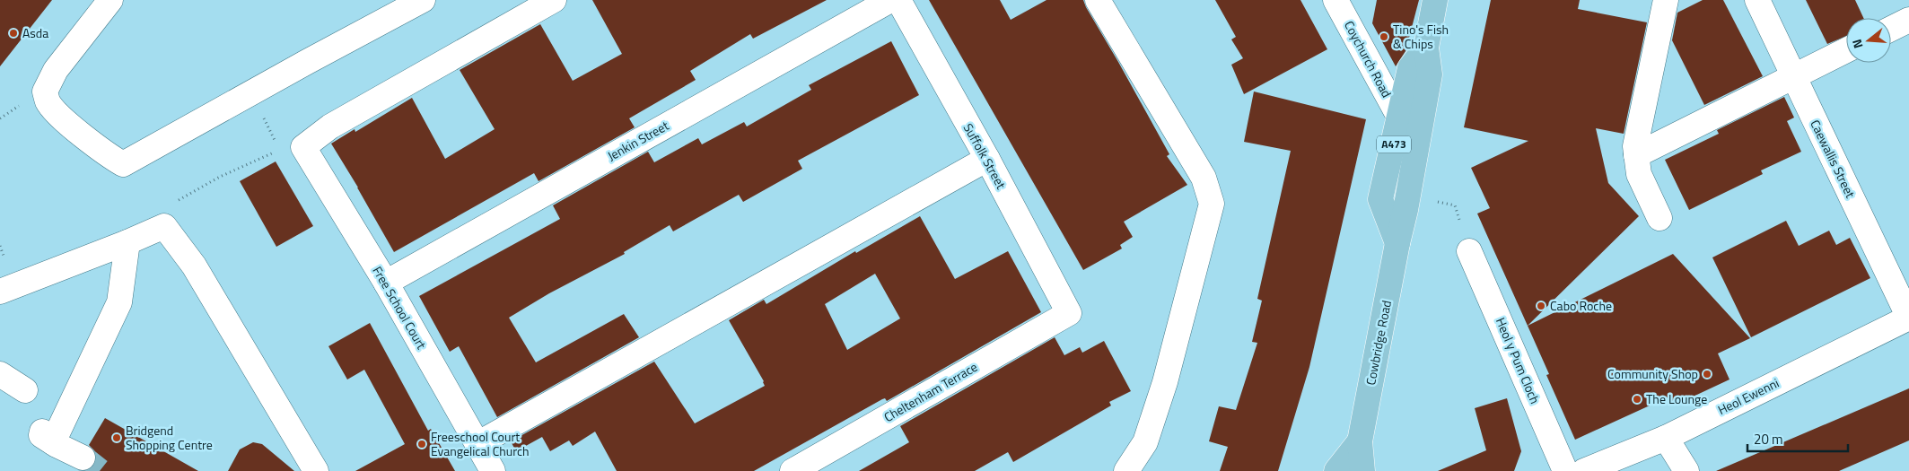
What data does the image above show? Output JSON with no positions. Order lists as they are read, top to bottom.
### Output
{
  "streets": {
    "main road": ["A473", "Cowbridge Road"],
    "street": [
      "Coychurch Road",
      "Jenkin Street",
      "Suffolk Street",
      "Caewallis Street",
      "Free School Court",
      "Heol y Pum Cloch",
      "Cheltenham Terrace",
      "Heol Ewenni"
    ]
  },
  "crossings": [
    ["Coychurch Road", "Cowbridge Road"],
    ["Jenkin Street", "Free School Court"],
    ["Suffolk Street", "Cheltenham Terrace"],
    ["Caewallis Street", "Heol Ewenni"]
  ],
  "places": [
    "Asda",
    "Tino's Fish & Chips",
    "Cabo Roche",
    "Community Shop",
    "The Lounge",
    "Bridgend Shopping Centre",
    "Freeschool Court Evangelical Church"
  ],
  "scale_bar": "20 m",
  "north": "left"
}
